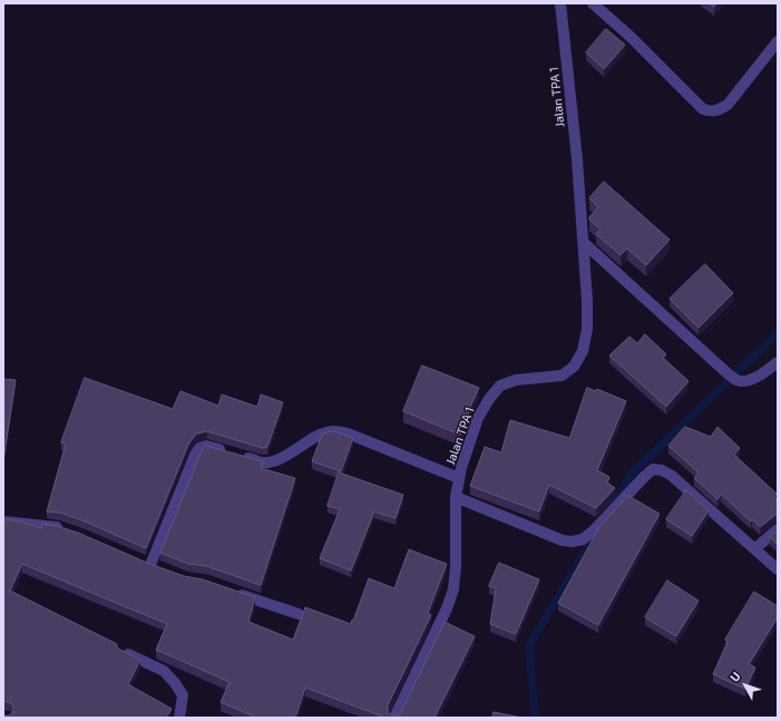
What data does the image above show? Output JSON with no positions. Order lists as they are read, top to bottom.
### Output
{
  "streets": {
    "street": ["Jalan TPA 1"]
  },
  "north": "top left"
}
